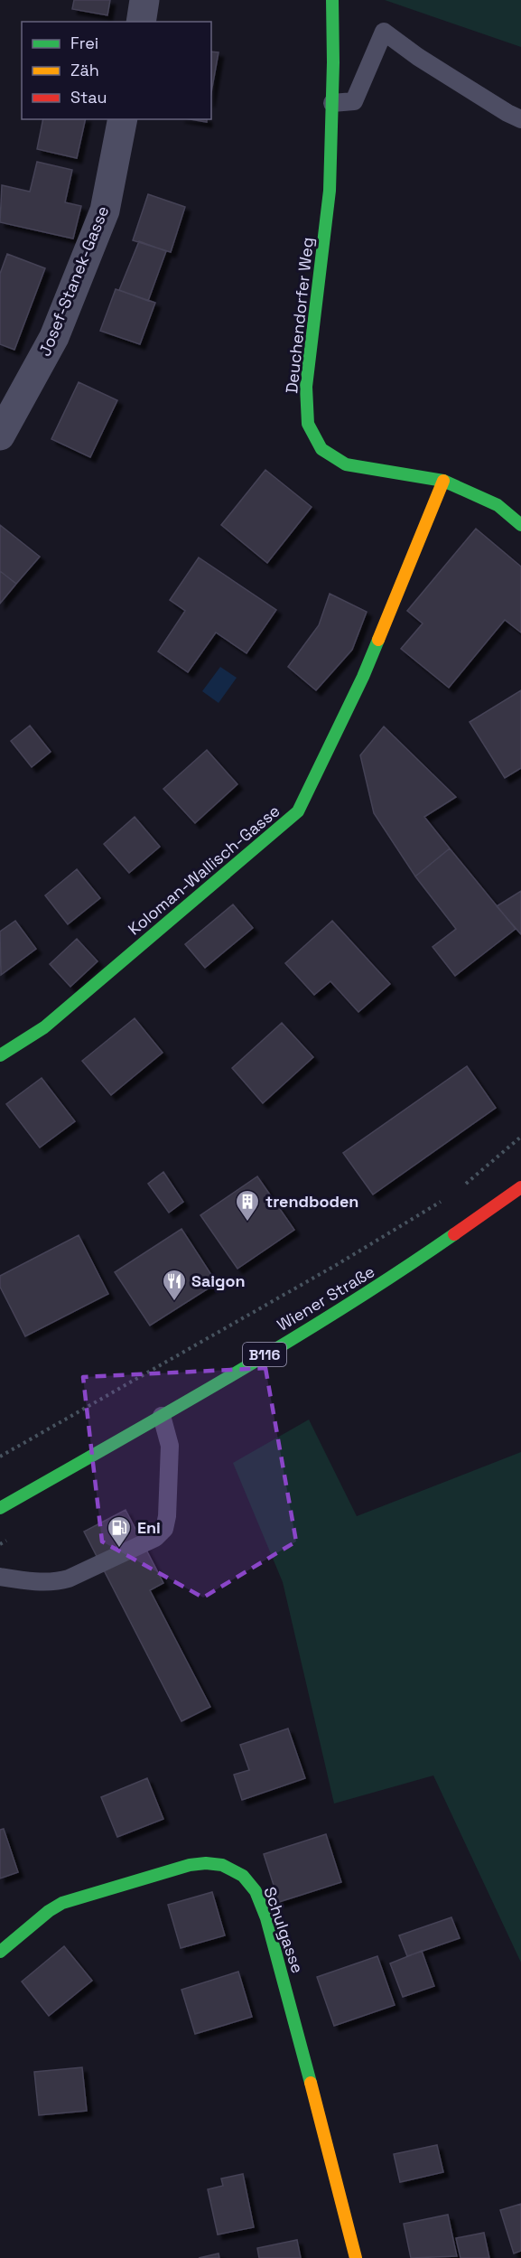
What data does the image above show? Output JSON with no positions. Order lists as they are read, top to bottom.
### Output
{
  "streets": {
    "street": [
      "Josef-Stanek-Gasse",
      "Deuchendorfer Weg",
      "Koloman-Wallisch-Gasse",
      "Wiener Straße",
      "B116",
      "Schulgasse"
    ]
  },
  "crossings": [
    ["Deuchendorfer Weg", "Koloman-Wallisch-Gasse"]
  ],
  "places": {
    "building": ["trendboden"],
    "restaurant": ["Saigon"],
    "fuel station": ["Eni"]
  },
  "legend": ["Frei", "Zäh", "Stau"]
}
